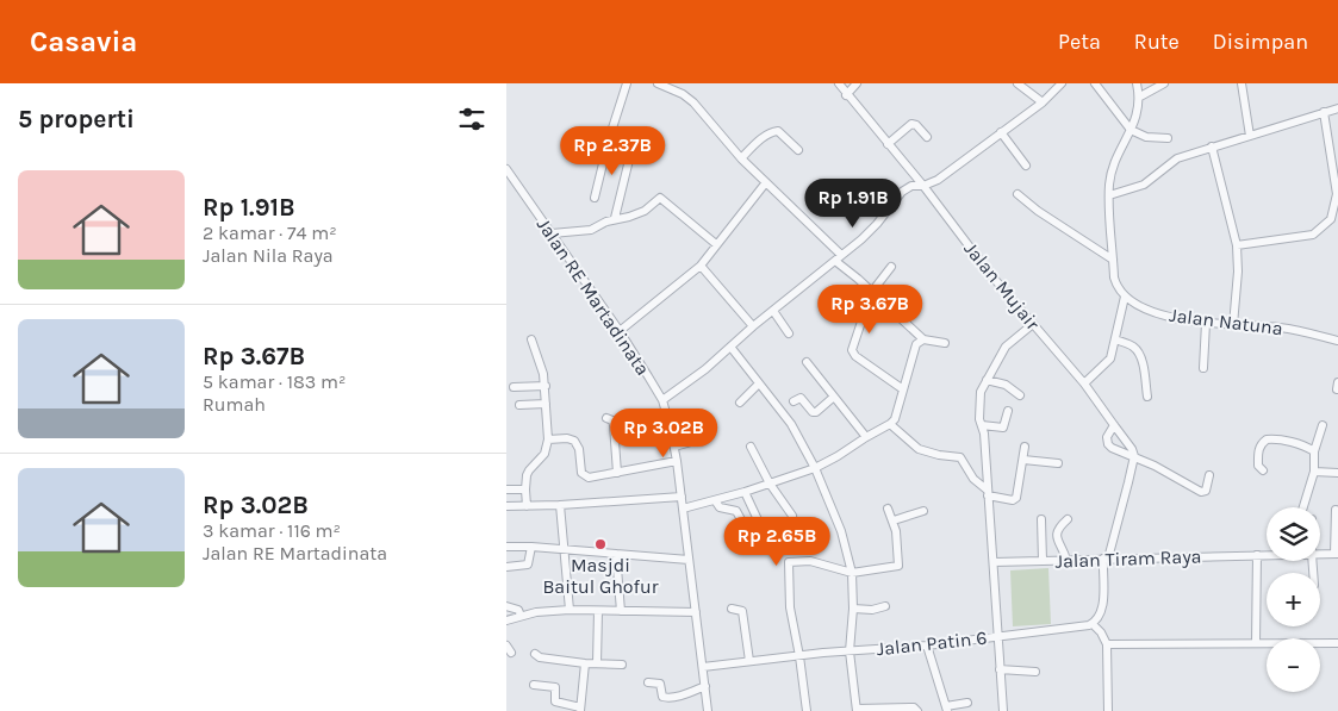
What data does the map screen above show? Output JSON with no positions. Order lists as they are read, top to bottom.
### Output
{
  "streets": {
    "street": [
      "Jalan Mujair",
      "Jalan RE Martadinata",
      "Jalan Natuna",
      "Jalan Tiram Raya",
      "Jalan Patin 6"
    ]
  },
  "crossings": [
    ["Jalan RE Martadinata", "Jalan Patin 6"]
  ],
  "places": ["Masjdi Baitul Ghofur"],
  "page": {
    "header": "Casavia",
    "nav": ["Peta", "Rute", "Disimpan"],
    "heading": "5 properti",
    "price": [
      "Rp 2.37B",
      "Rp 1.91B",
      "Rp 3.67B",
      "Rp 3.02B",
      "Rp 2.65B"
    ],
    "list": [
      {
        "name": "Rp 1.91B",
        "note": "2 kamar · 74 m² · Jalan Nila Raya"
      },
      {
        "name": "Rp 3.67B",
        "note": "5 kamar · 183 m² · Rumah"
      },
      {
        "name": "Rp 3.02B",
        "note": "3 kamar · 116 m² · Jalan RE Martadinata"
      }
    ],
    "map_buttons": ["+", "−"]
  }
}
